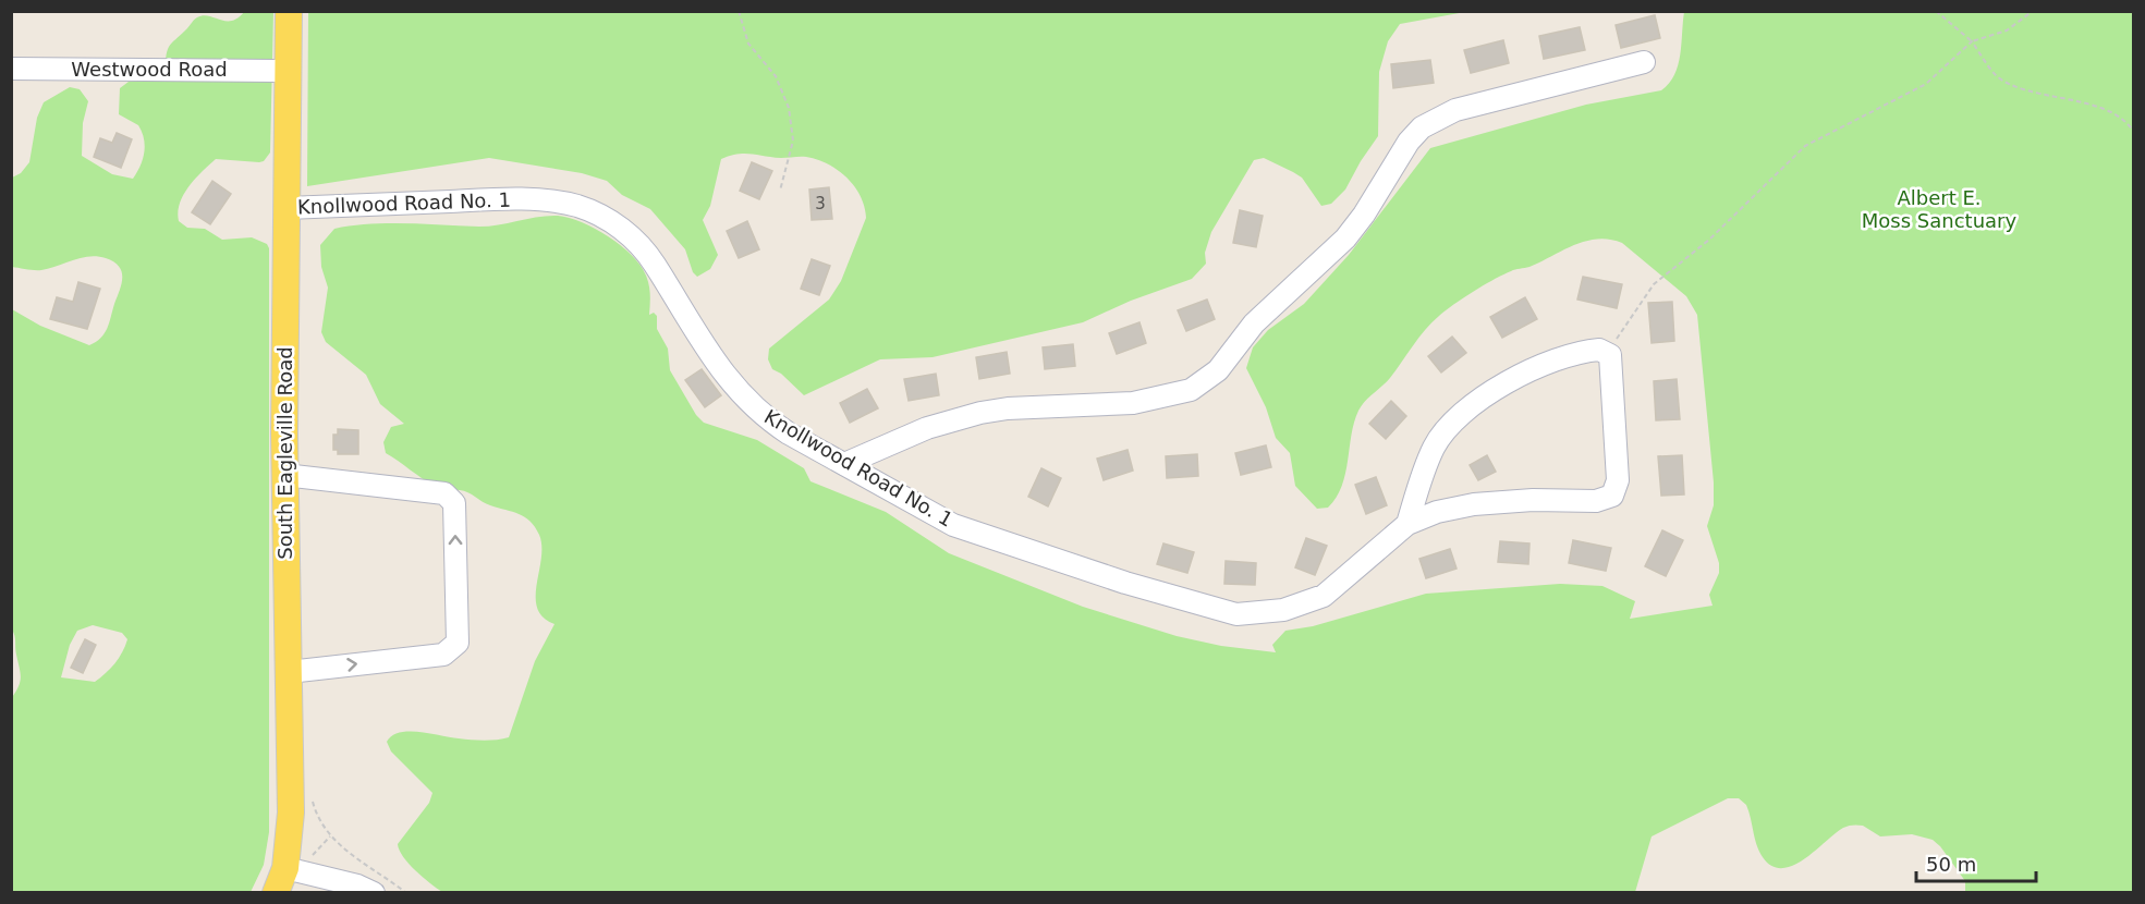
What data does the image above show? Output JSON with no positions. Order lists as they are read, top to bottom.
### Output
{
  "streets": {
    "main road": ["South Eagleville Road"],
    "street": ["Westwood Road", "Knollwood Road No. 1"]
  },
  "crossings": [
    ["Westwood Road", "South Eagleville Road"],
    ["Knollwood Road No. 1", "South Eagleville Road"]
  ],
  "parks": ["Albert E. Moss Sanctuary"],
  "house_numbers": ["3"],
  "scale_bar": "50 m"
}
